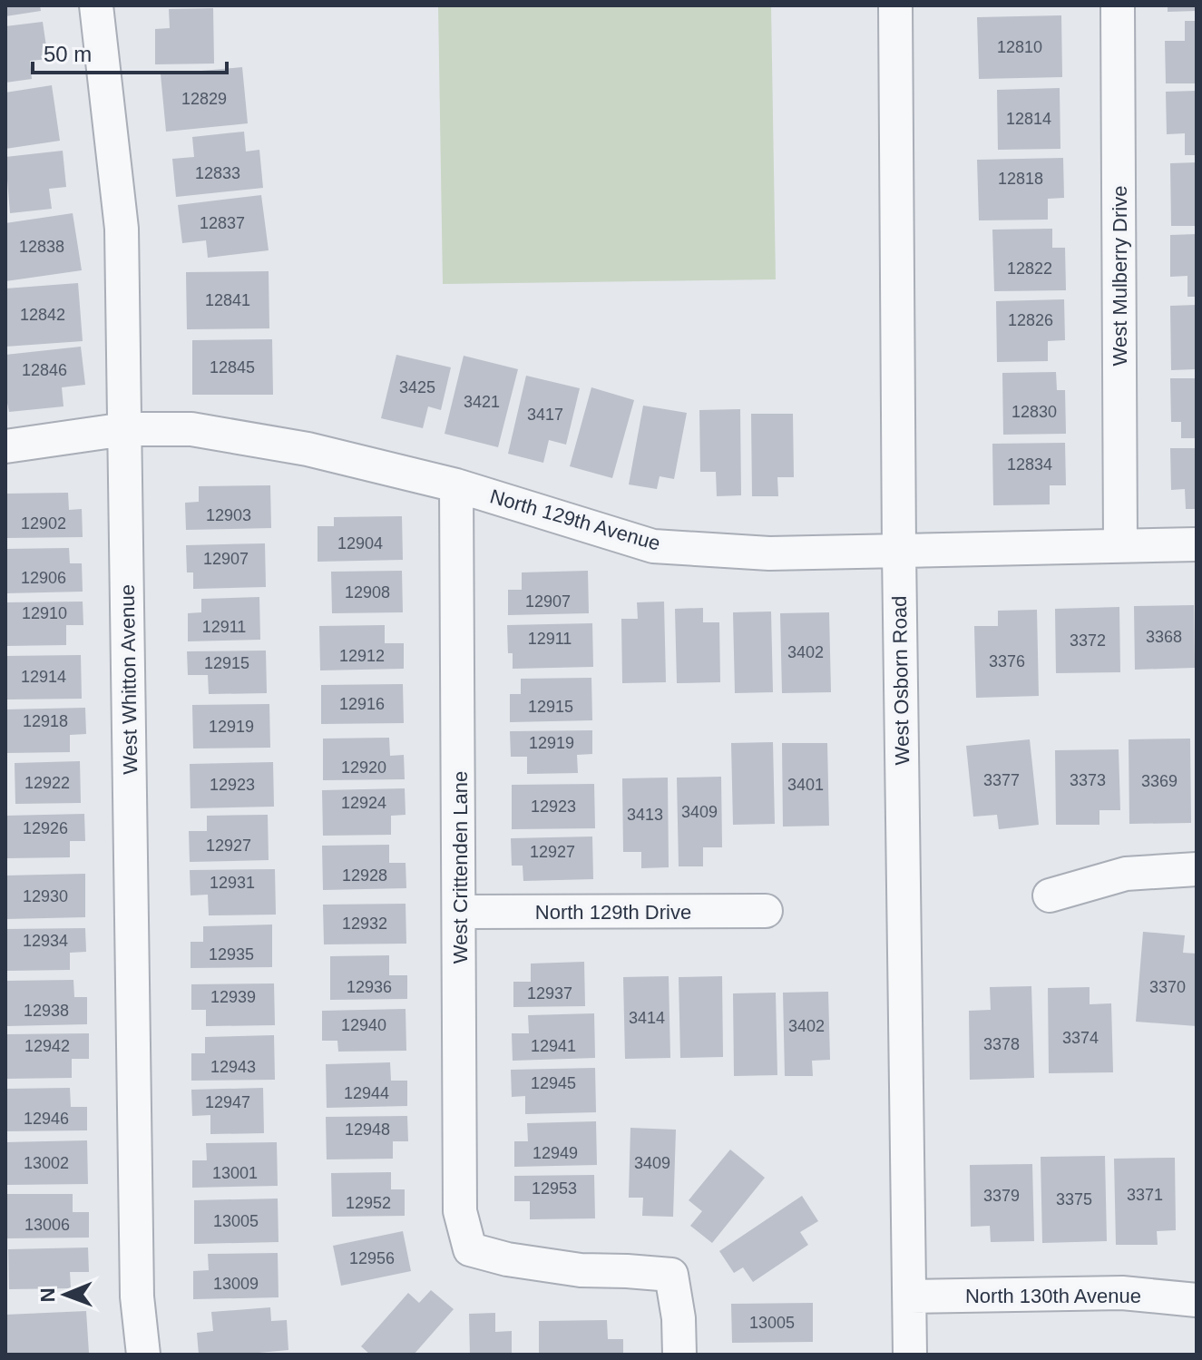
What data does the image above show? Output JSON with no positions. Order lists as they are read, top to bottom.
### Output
{
  "streets": {
    "street": [
      "West Mulberry Drive",
      "North 129th Avenue",
      "West Whitton Avenue",
      "West Osborn Road",
      "West Crittenden Lane",
      "North 129th Drive",
      "North 130th Avenue"
    ]
  },
  "crossings": [
    ["West Mulberry Drive", "North 129th Avenue"],
    ["North 129th Avenue", "West Whitton Avenue"],
    ["North 129th Avenue", "West Osborn Road"],
    ["North 129th Avenue", "West Crittenden Lane"],
    ["West Osborn Road", "North 130th Avenue"],
    ["West Crittenden Lane", "North 129th Drive"]
  ],
  "house_numbers": [
    "12810",
    "12829",
    "12814",
    "12833",
    "12818",
    "12837",
    "12838",
    "12822",
    "12841",
    "12842",
    "12826",
    "12845",
    "12846",
    "3425",
    "3421",
    "12830",
    "3417",
    "12834",
    "12903",
    "12902",
    "12904",
    "12907",
    "12906",
    "12908",
    "12907",
    "12910",
    "12911",
    "3368",
    "12911",
    "3372",
    "3402",
    "12912",
    "3376",
    "12915",
    "12914",
    "12916",
    "12915",
    "12918",
    "12919",
    "12919",
    "12920",
    "3377",
    "3373",
    "3369",
    "12922",
    "12923",
    "3401",
    "12924",
    "12923",
    "3409",
    "3413",
    "12926",
    "12927",
    "12927",
    "12928",
    "12931",
    "12930",
    "12932",
    "12934",
    "12935",
    "12936",
    "3370",
    "12937",
    "12939",
    "12938",
    "3414",
    "12940",
    "3402",
    "3374",
    "3378",
    "12942",
    "12941",
    "12943",
    "12945",
    "12944",
    "12947",
    "12946",
    "12948",
    "12949",
    "13002",
    "3409",
    "13001",
    "12953",
    "3371",
    "3379",
    "3375",
    "12952",
    "13005",
    "13006",
    "12956",
    "13009",
    "13005"
  ],
  "scale_bar": "50 m",
  "north": "left"
}
